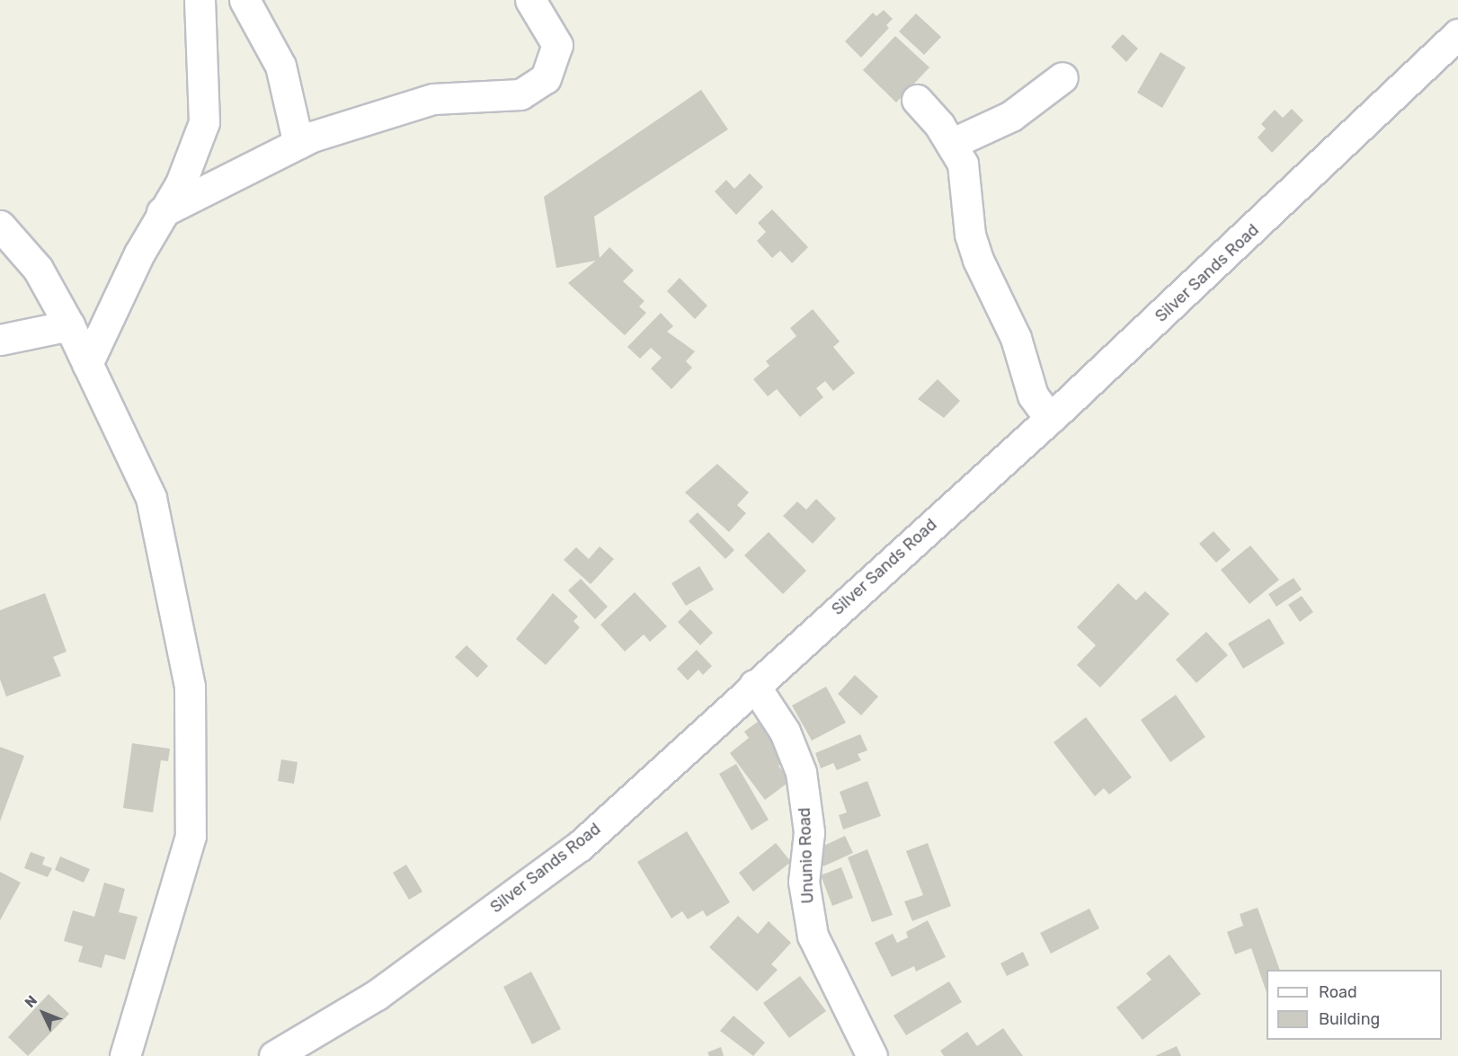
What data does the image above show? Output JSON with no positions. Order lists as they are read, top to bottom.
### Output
{
  "streets": {
    "street": ["Silver Sands Road", "Ununio Road"]
  },
  "crossings": [
    ["Silver Sands Road", "Ununio Road"]
  ],
  "legend": ["Road", "Building"],
  "north": "top left"
}
